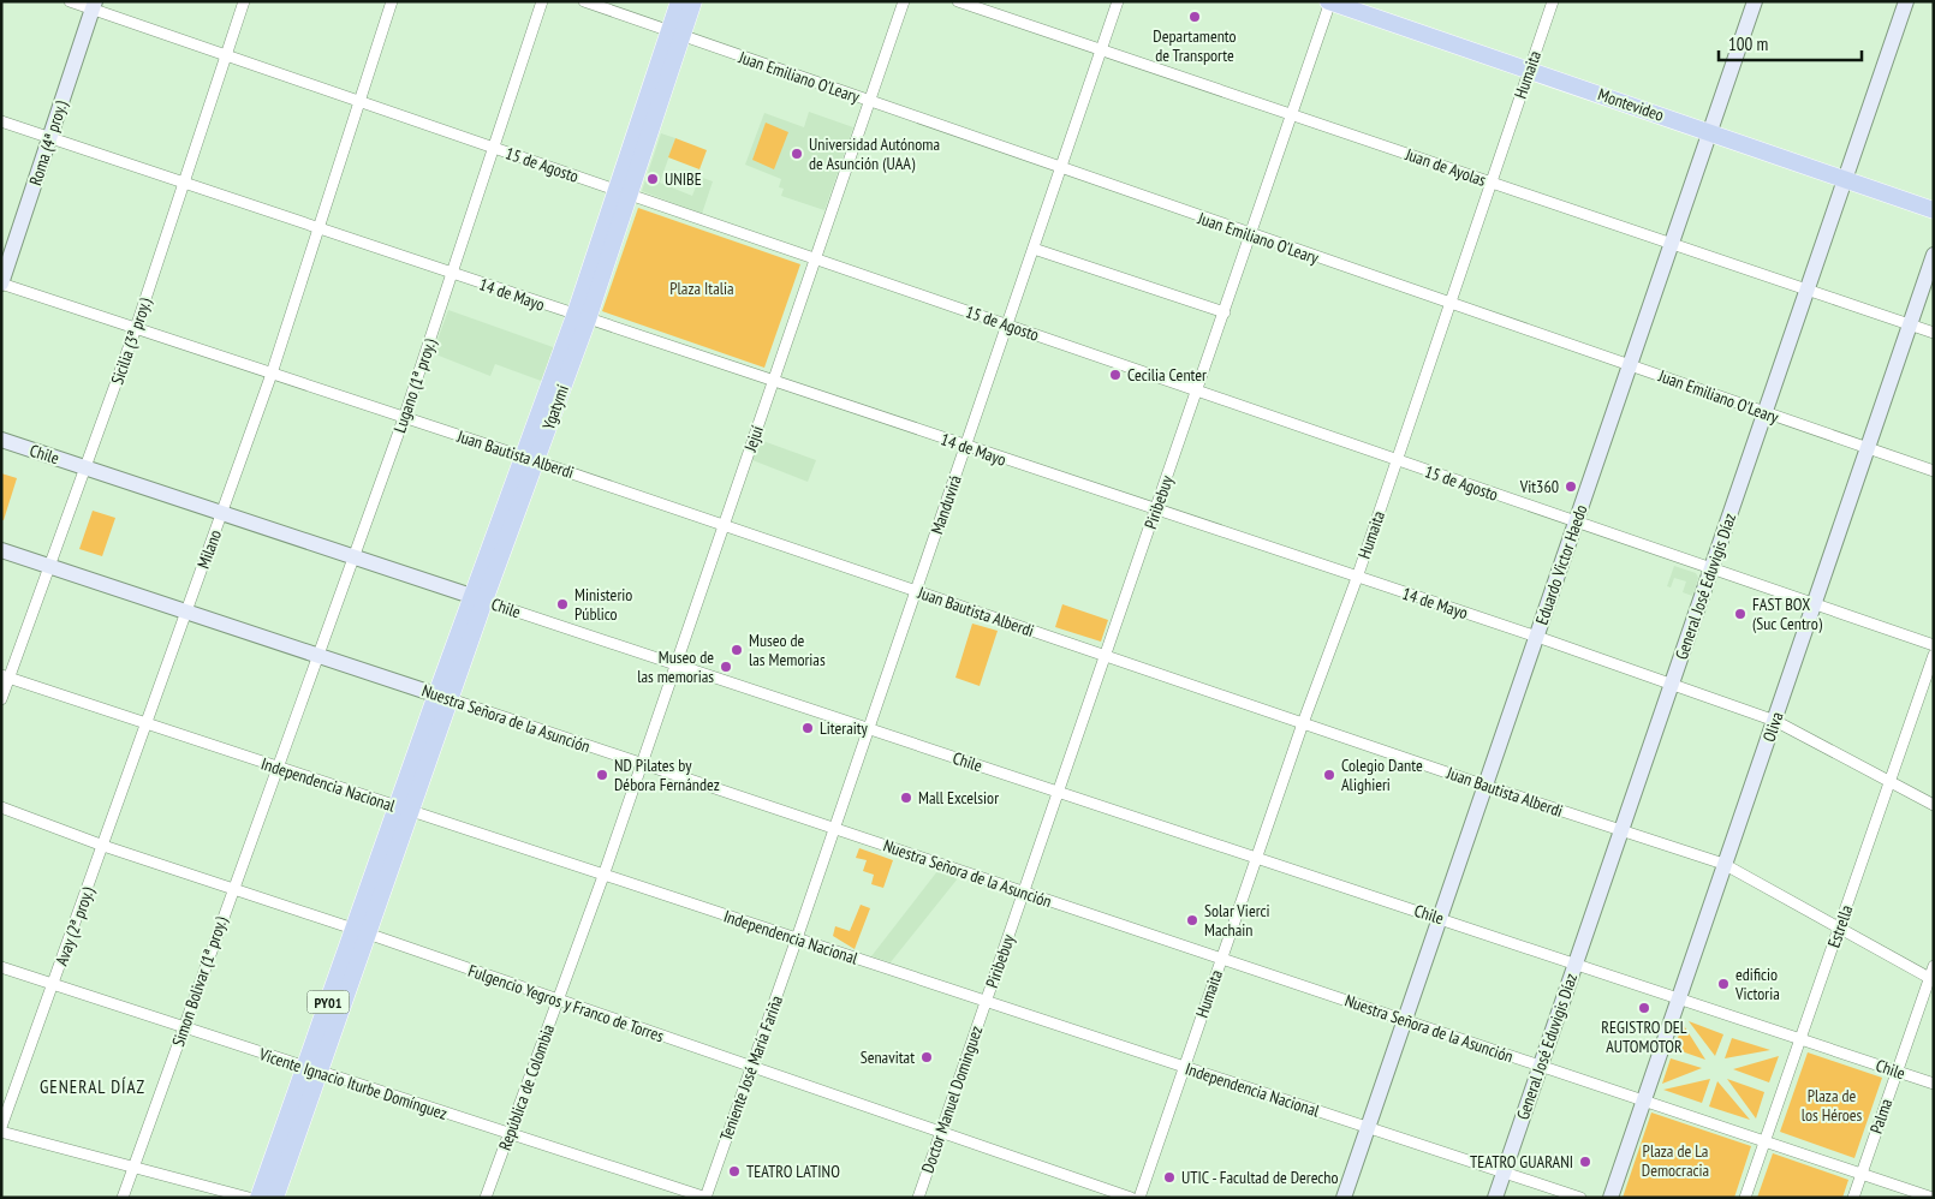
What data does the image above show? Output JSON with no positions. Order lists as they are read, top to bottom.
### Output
{
  "streets": {
    "main road": ["Montevideo", "Ygatymí", "PY01"],
    "street": [
      "Humaita",
      "Juan Emiliano O'Leary",
      "Roma (4ª proy.)",
      "15 de Agosto",
      "Juan de Ayolas",
      "14 de Mayo",
      "Sicilia (3ª proy.)",
      "Lugano (1ª proy.)",
      "Jejuí",
      "Chile",
      "Juan Bautista Alberdi",
      "Piribebuy",
      "Manduvirá",
      "Milano",
      "Eduardo Victor Haedo",
      "General José Eduvigis Díaz",
      "Nuestra Señora de la Asunción",
      "Oliva",
      "Independencia Nacional",
      "Avay (2ª proy.)",
      "Estrella",
      "Simon Bolivar (1ª proy.)",
      "Fulgencio Yegros y Franco de Torres",
      "Teniente José María Fariña",
      "Vicente Ignacio Iturbe Domínguez",
      "República de Colombia",
      "Doctor Manuel Dominguez",
      "Palma"
    ]
  },
  "crossings": [
    ["Humaita", "Juan Emiliano O'Leary"],
    ["Humaita", "Montevideo"],
    ["Humaita", "15 de Agosto"],
    ["Humaita", "Juan de Ayolas"],
    ["Humaita", "14 de Mayo"],
    ["Humaita", "Chile"],
    ["Humaita", "Juan Bautista Alberdi"],
    ["Humaita", "Nuestra Señora de la Asunción"],
    ["Humaita", "Independencia Nacional"],
    ["Juan Emiliano O'Leary", "Ygatymí"],
    ["Juan Emiliano O'Leary", "Jejuí"],
    ["Juan Emiliano O'Leary", "Piribebuy"],
    ["Juan Emiliano O'Leary", "Manduvirá"],
    ["Juan Emiliano O'Leary", "Eduardo Victor Haedo"],
    ["Juan Emiliano O'Leary", "General José Eduvigis Díaz"],
    ["Juan Emiliano O'Leary", "Oliva"],
    ["Montevideo", "Piribebuy"],
    ["Montevideo", "Eduardo Victor Haedo"],
    ["Montevideo", "General José Eduvigis Díaz"],
    ["Roma (4ª proy.)", "15 de Agosto"],
    ["Roma (4ª proy.)", "14 de Mayo"],
    ["Roma (4ª proy.)", "Juan Bautista Alberdi"],
    ["15 de Agosto", "Sicilia (3ª proy.)"],
    ["15 de Agosto", "Lugano (1ª proy.)"],
    ["15 de Agosto", "Ygatymí"],
    ["15 de Agosto", "Jejuí"],
    ["15 de Agosto", "Piribebuy"],
    ["15 de Agosto", "Manduvirá"],
    ["15 de Agosto", "Milano"],
    ["15 de Agosto", "Eduardo Victor Haedo"],
    ["15 de Agosto", "General José Eduvigis Díaz"],
    ["15 de Agosto", "Oliva"],
    ["Juan de Ayolas", "Piribebuy"],
    ["Juan de Ayolas", "Manduvirá"],
    ["Juan de Ayolas", "Eduardo Victor Haedo"],
    ["Juan de Ayolas", "General José Eduvigis Díaz"],
    ["Juan de Ayolas", "Oliva"],
    ["14 de Mayo", "Sicilia (3ª proy.)"],
    ["14 de Mayo", "Lugano (1ª proy.)"],
    ["14 de Mayo", "Ygatymí"],
    ["14 de Mayo", "Jejuí"],
    ["14 de Mayo", "Piribebuy"],
    ["14 de Mayo", "Manduvirá"],
    ["14 de Mayo", "Milano"],
    ["14 de Mayo", "Eduardo Victor Haedo"],
    ["14 de Mayo", "General José Eduvigis Díaz"],
    ["14 de Mayo", "Oliva"],
    ["14 de Mayo", "Estrella"],
    ["Sicilia (3ª proy.)", "Chile"],
    ["Sicilia (3ª proy.)", "Juan Bautista Alberdi"],
    ["Sicilia (3ª proy.)", "Nuestra Señora de la Asunción"],
    ["Sicilia (3ª proy.)", "Independencia Nacional"],
    ["Lugano (1ª proy.)", "Chile"],
    ["Lugano (1ª proy.)", "Juan Bautista Alberdi"],
    ["Lugano (1ª proy.)", "Nuestra Señora de la Asunción"],
    ["Lugano (1ª proy.)", "Independencia Nacional"],
    ["Lugano (1ª proy.)", "Simon Bolivar (1ª proy.)"],
    ["Ygatymí", "Chile"],
    ["Ygatymí", "Juan Bautista Alberdi"],
    ["Ygatymí", "Nuestra Señora de la Asunción"],
    ["Ygatymí", "Independencia Nacional"],
    ["Ygatymí", "PY01"],
    ["Jejuí", "Chile"],
    ["Jejuí", "Juan Bautista Alberdi"],
    ["Jejuí", "Nuestra Señora de la Asunción"],
    ["Jejuí", "Independencia Nacional"],
    ["Jejuí", "República de Colombia"],
    ["Chile", "Piribebuy"],
    ["Chile", "Manduvirá"],
    ["Chile", "Milano"],
    ["Chile", "Eduardo Victor Haedo"],
    ["Chile", "General José Eduvigis Díaz"],
    ["Chile", "Oliva"],
    ["Chile", "Estrella"],
    ["Chile", "Palma"],
    ["Juan Bautista Alberdi", "Piribebuy"],
    ["Juan Bautista Alberdi", "Manduvirá"],
    ["Juan Bautista Alberdi", "Milano"],
    ["Juan Bautista Alberdi", "Eduardo Victor Haedo"],
    ["Juan Bautista Alberdi", "General José Eduvigis Díaz"],
    ["Juan Bautista Alberdi", "Oliva"],
    ["Juan Bautista Alberdi", "Estrella"],
    ["Juan Bautista Alberdi", "Palma"],
    ["Piribebuy", "Nuestra Señora de la Asunción"],
    ["Piribebuy", "Independencia Nacional"],
    ["Piribebuy", "Doctor Manuel Dominguez"],
    ["Manduvirá", "Nuestra Señora de la Asunción"],
    ["Manduvirá", "Independencia Nacional"],
    ["Manduvirá", "Teniente José María Fariña"],
    ["Milano", "Nuestra Señora de la Asunción"],
    ["Milano", "Independencia Nacional"],
    ["Milano", "Avay (2ª proy.)"],
    ["Eduardo Victor Haedo", "Nuestra Señora de la Asunción"],
    ["Eduardo Victor Haedo", "Independencia Nacional"],
    ["General José Eduvigis Díaz", "Nuestra Señora de la Asunción"],
    ["General José Eduvigis Díaz", "Independencia Nacional"],
    ["Nuestra Señora de la Asunción", "Oliva"],
    ["Nuestra Señora de la Asunción", "Estrella"],
    ["Nuestra Señora de la Asunción", "Palma"],
    ["Independencia Nacional", "Avay (2ª proy.)"],
    ["Independencia Nacional", "Simon Bolivar (1ª proy.)"],
    ["Independencia Nacional", "PY01"],
    ["Independencia Nacional", "Teniente José María Fariña"],
    ["Independencia Nacional", "República de Colombia"],
    ["Independencia Nacional", "Doctor Manuel Dominguez"],
    ["Avay (2ª proy.)", "Fulgencio Yegros y Franco de Torres"],
    ["Avay (2ª proy.)", "Vicente Ignacio Iturbe Domínguez"],
    ["Simon Bolivar (1ª proy.)", "Fulgencio Yegros y Franco de Torres"],
    ["Simon Bolivar (1ª proy.)", "Vicente Ignacio Iturbe Domínguez"],
    ["PY01", "Fulgencio Yegros y Franco de Torres"],
    ["PY01", "Vicente Ignacio Iturbe Domínguez"],
    ["Fulgencio Yegros y Franco de Torres", "Teniente José María Fariña"],
    ["Fulgencio Yegros y Franco de Torres", "República de Colombia"],
    ["Fulgencio Yegros y Franco de Torres", "Doctor Manuel Dominguez"],
    ["Teniente José María Fariña", "Vicente Ignacio Iturbe Domínguez"],
    ["Vicente Ignacio Iturbe Domínguez", "República de Colombia"]
  ],
  "districts": ["GENERAL DÍAZ"],
  "parks": ["Plaza Italia", "Plaza de los Héroes", "Plaza de La Democracia"],
  "places": [
    "Departamento de Transporte",
    "Universidad Autónoma de Asunción (UAA)",
    "UNIBE",
    "Cecilia Center",
    "Vit360",
    "Ministerio Público",
    "FAST BOX (Suc Centro)",
    "Museo de las Memorias",
    "Museo de las memorias",
    "Literaity",
    "ND Pilates by Débora Fernández",
    "Colegio Dante Alighieri",
    "Mall Excelsior",
    "Solar Vierci Machain",
    "edificio Victoria",
    "REGISTRO DEL AUTOMOTOR",
    "Senavitat",
    "TEATRO GUARANI",
    "TEATRO LATINO",
    "UTIC - Facultad de Derecho"
  ],
  "scale_bar": "100 m"
}
